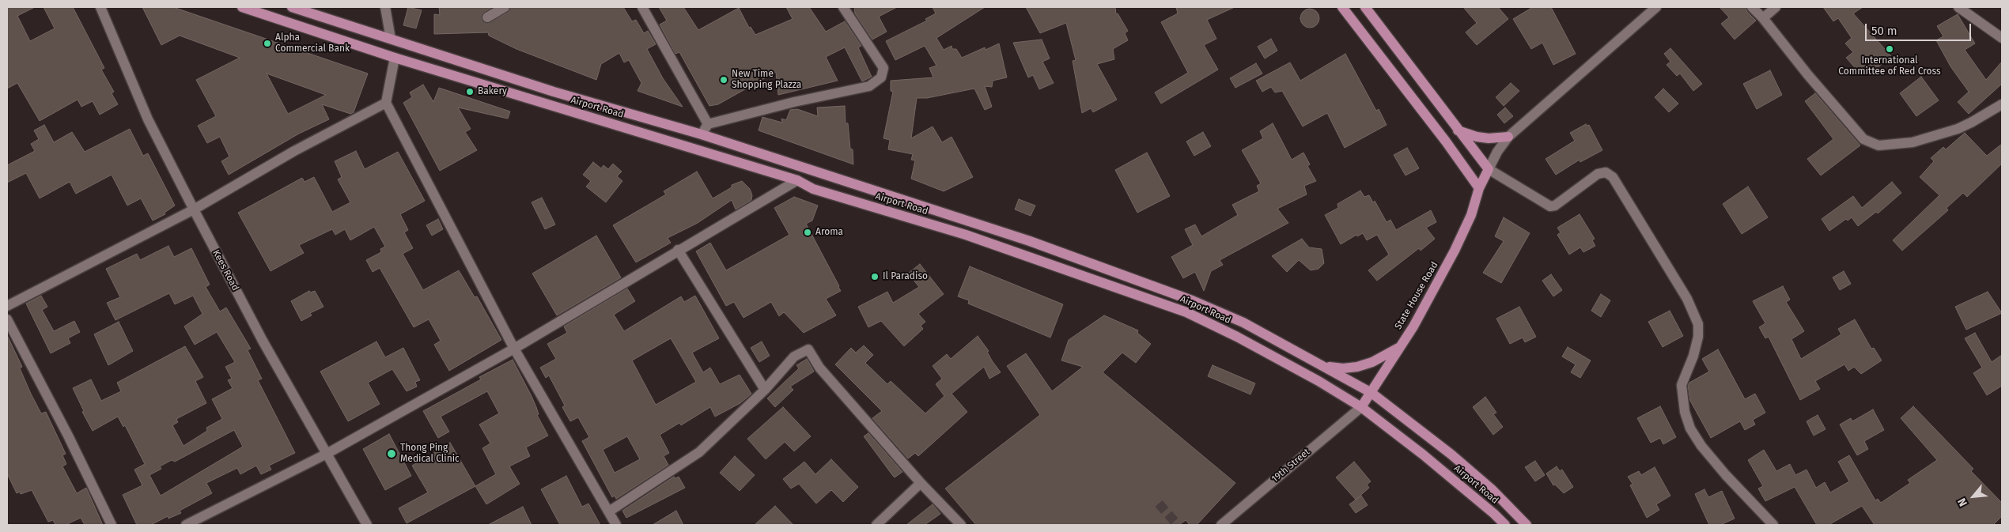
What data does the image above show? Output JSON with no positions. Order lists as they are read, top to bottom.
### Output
{
  "streets": {
    "main road": ["Airport Road", "State House Road"],
    "street": ["Kees Road", "19th Street"]
  },
  "crossings": [
    ["Airport Road", "State House Road"],
    ["Airport Road", "19th Street"],
    ["State House Road", "19th Street"]
  ],
  "places": [
    "Alpha Commercial Bank",
    "International Committee of Red Cross",
    "New Time Shopping Plazza",
    "Bakery",
    "Aroma",
    "Il Paradiso",
    "Thong Ping Medical Clinic"
  ],
  "scale_bar": "50 m",
  "north": "bottom left"
}
